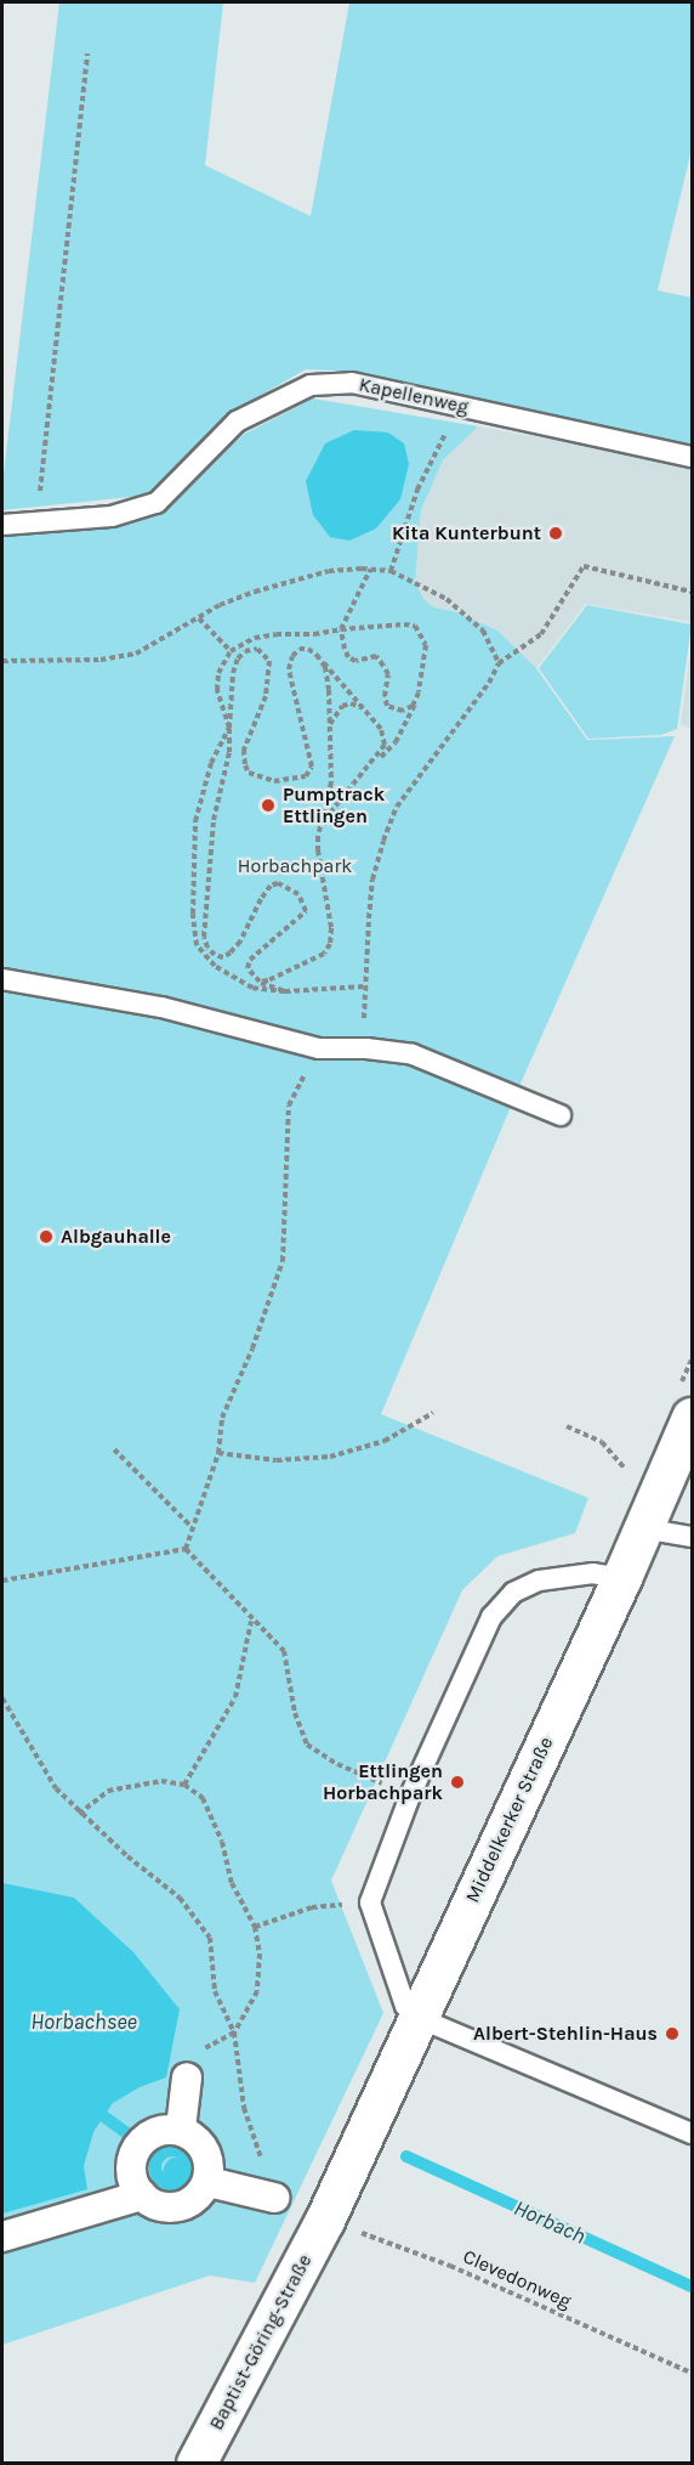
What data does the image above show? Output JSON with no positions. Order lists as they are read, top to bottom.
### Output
{
  "streets": {
    "street": ["Middelkerker Straße", "Baptist-Göring-Straße"],
    "lane": ["Kapellenweg"],
    "path": ["Clevedonweg"]
  },
  "crossings": [
    ["Middelkerker Straße", "Clevedonweg"],
    ["Middelkerker Straße", "Baptist-Göring-Straße"],
    ["Clevedonweg", "Baptist-Göring-Straße"]
  ],
  "water": ["Horbachsee", "Horbach"],
  "parks": ["Horbachpark"],
  "places": [
    "Kita Kunterbunt",
    "Pumptrack Ettlingen",
    "Albgauhalle",
    "Ettlingen Horbachpark",
    "Albert-Stehlin-Haus"
  ]
}
